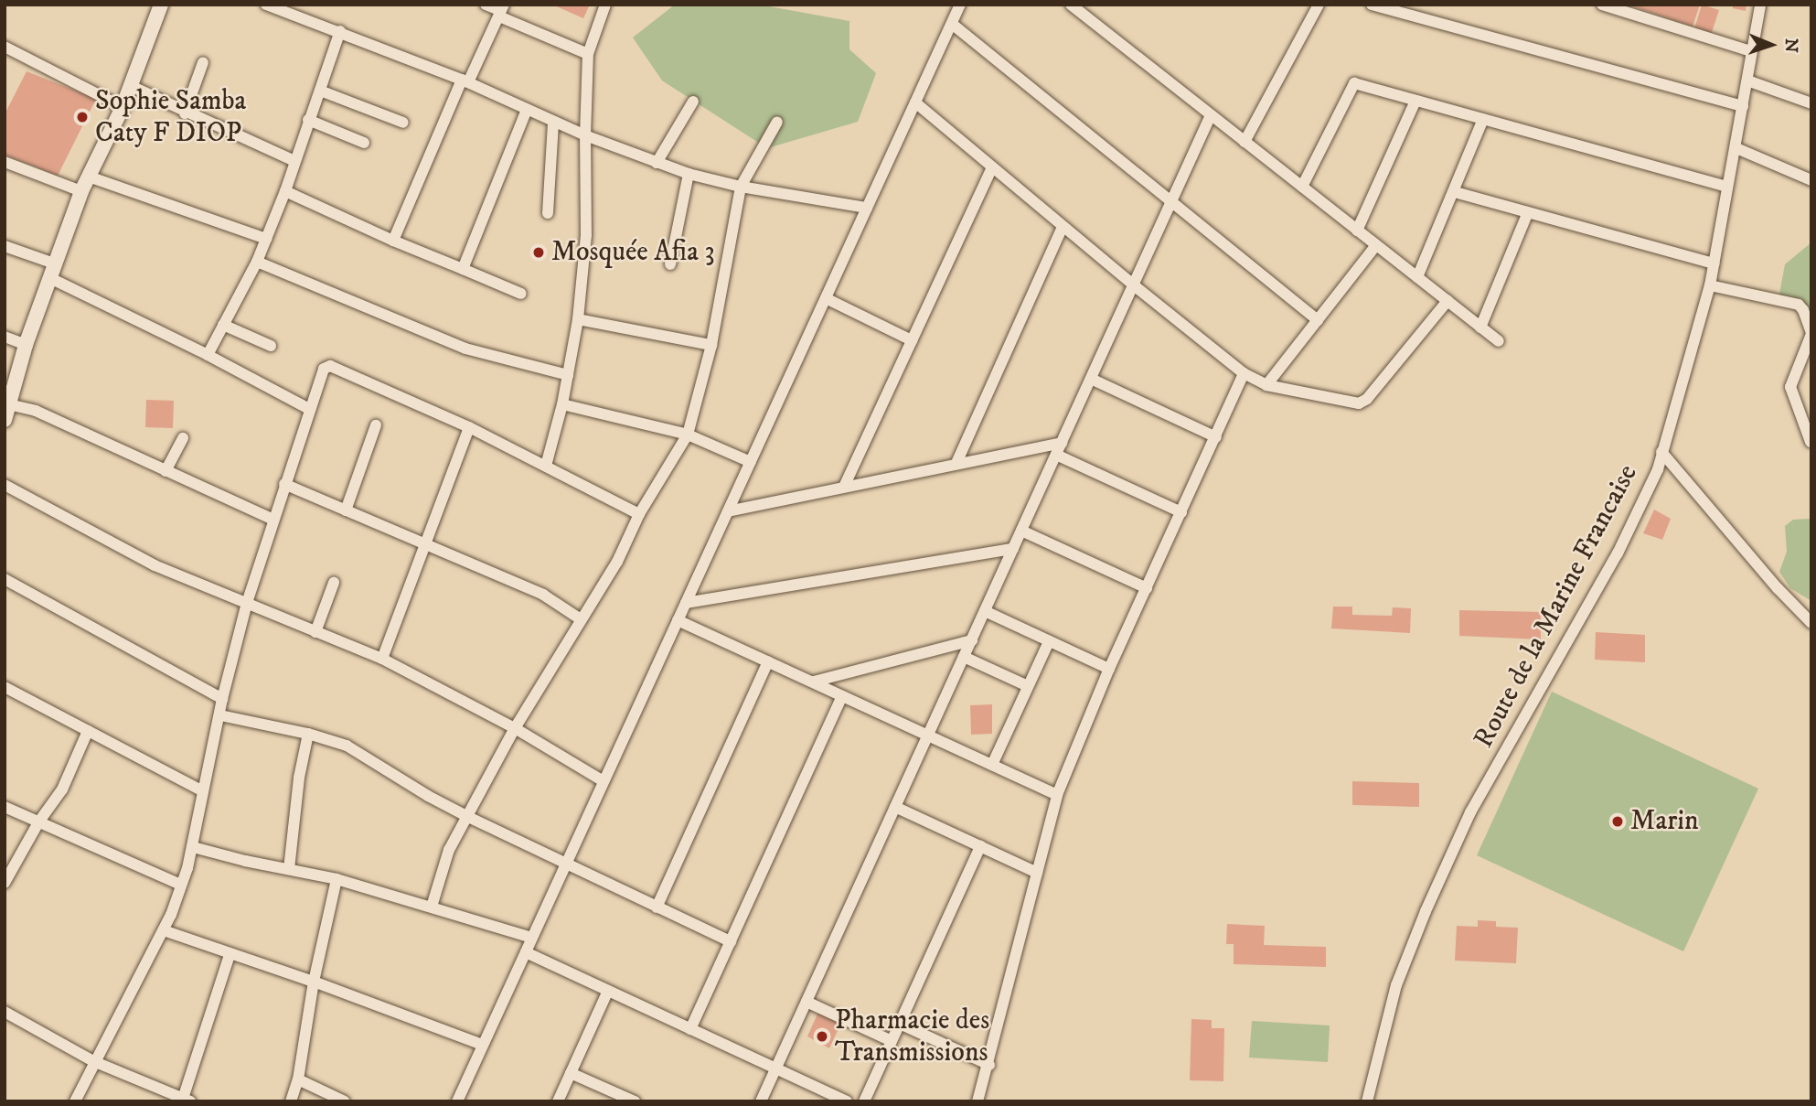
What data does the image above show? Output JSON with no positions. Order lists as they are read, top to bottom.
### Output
{
  "streets": {
    "street": ["Route de la Marine Francaise"]
  },
  "places": [
    "Sophie Samba Caty F DIOP",
    "Mosquée Afia 3",
    "Marin",
    "Pharmacie des Transmissions"
  ],
  "north": "right"
}
